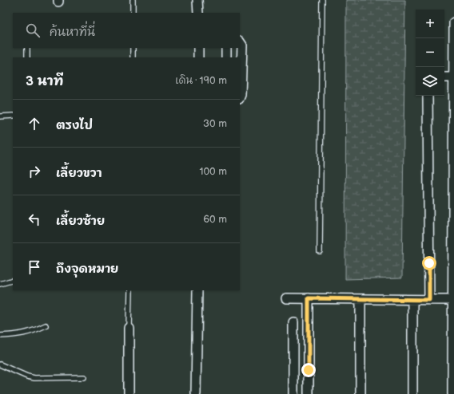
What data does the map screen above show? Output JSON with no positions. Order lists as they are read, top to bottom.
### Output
{
  "page": {
    "map_buttons": ["+", "−"],
    "search": "ค้นหาที่นี่",
    "heading": ["3 นาที", "เดิน · 190 m"],
    "list": [
      ["ตรงไป", "30 m"],
      ["เลี้ยวขวา", "100 m"],
      ["เลี้ยวซ้าย", "60 m"],
      "ถึงจุดหมาย"
    ]
  }
}
